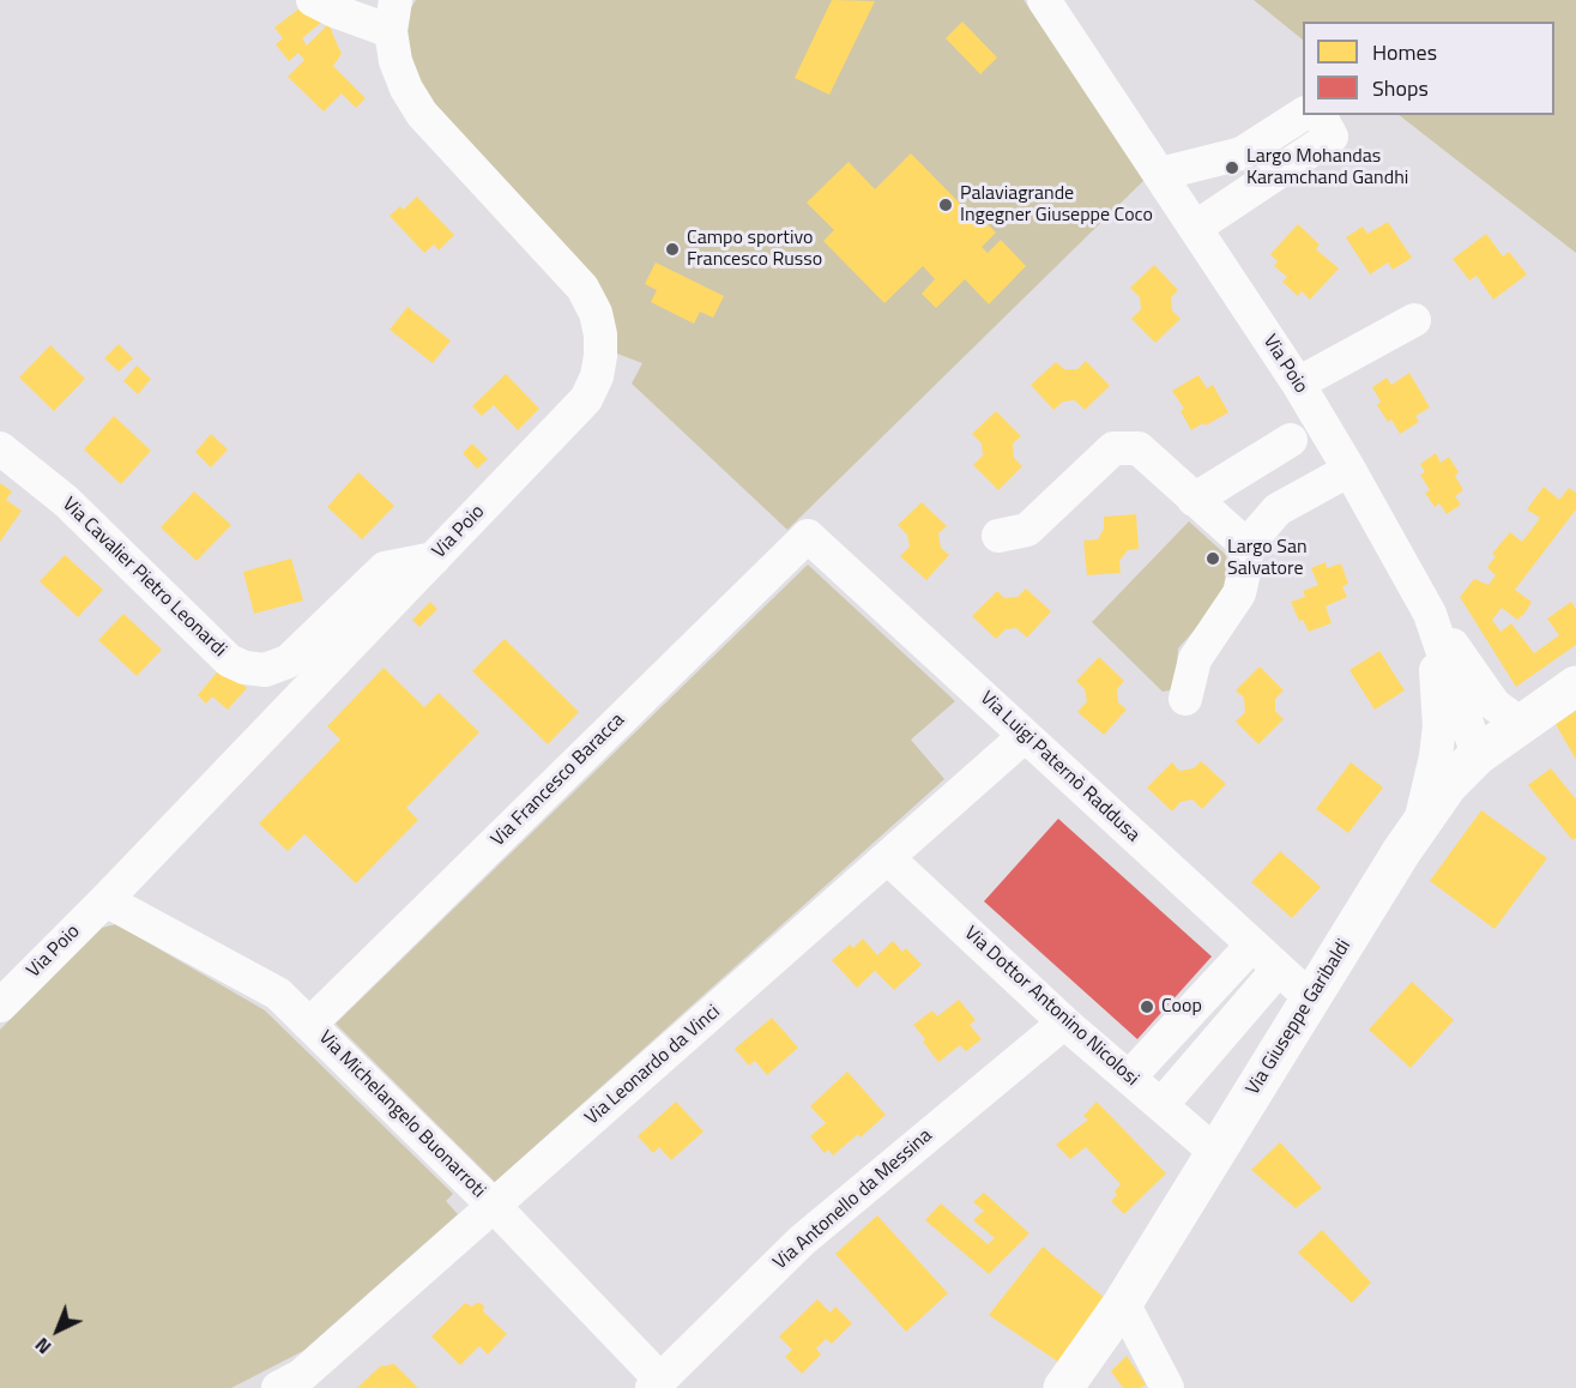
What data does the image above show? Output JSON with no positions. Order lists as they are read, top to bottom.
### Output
{
  "streets": {
    "main road": ["Via Giuseppe Garibaldi"],
    "street": [
      "Via Poio",
      "Via Cavalier Pietro Leonardi",
      "Via Luigi Paternò Raddusa",
      "Via Francesco Baracca",
      "Via Dottor Antonino Nicolosi",
      "Via Leonardo da Vinci",
      "Via Michelangelo Buonarroti",
      "Via Antonello da Messina"
    ]
  },
  "crossings": [
    ["Via Poio", "Via Cavalier Pietro Leonardi"],
    ["Via Poio", "Via Giuseppe Garibaldi"],
    ["Via Poio", "Via Michelangelo Buonarroti"],
    ["Via Luigi Paternò Raddusa", "Via Francesco Baracca"],
    ["Via Luigi Paternò Raddusa", "Via Giuseppe Garibaldi"],
    ["Via Luigi Paternò Raddusa", "Via Leonardo da Vinci"],
    ["Via Francesco Baracca", "Via Michelangelo Buonarroti"],
    ["Via Dottor Antonino Nicolosi", "Via Giuseppe Garibaldi"],
    ["Via Dottor Antonino Nicolosi", "Via Leonardo da Vinci"],
    ["Via Dottor Antonino Nicolosi", "Via Antonello da Messina"],
    ["Via Leonardo da Vinci", "Via Michelangelo Buonarroti"],
    ["Via Michelangelo Buonarroti", "Via Antonello da Messina"]
  ],
  "places": [
    "Largo Mohandas Karamchand Gandhi",
    "Palaviagrande Ingegner Giuseppe Coco",
    "Campo sportivo Francesco Russo",
    "Largo San Salvatore",
    "Coop"
  ],
  "legend": ["Homes", "Shops"],
  "north": "bottom left"
}
